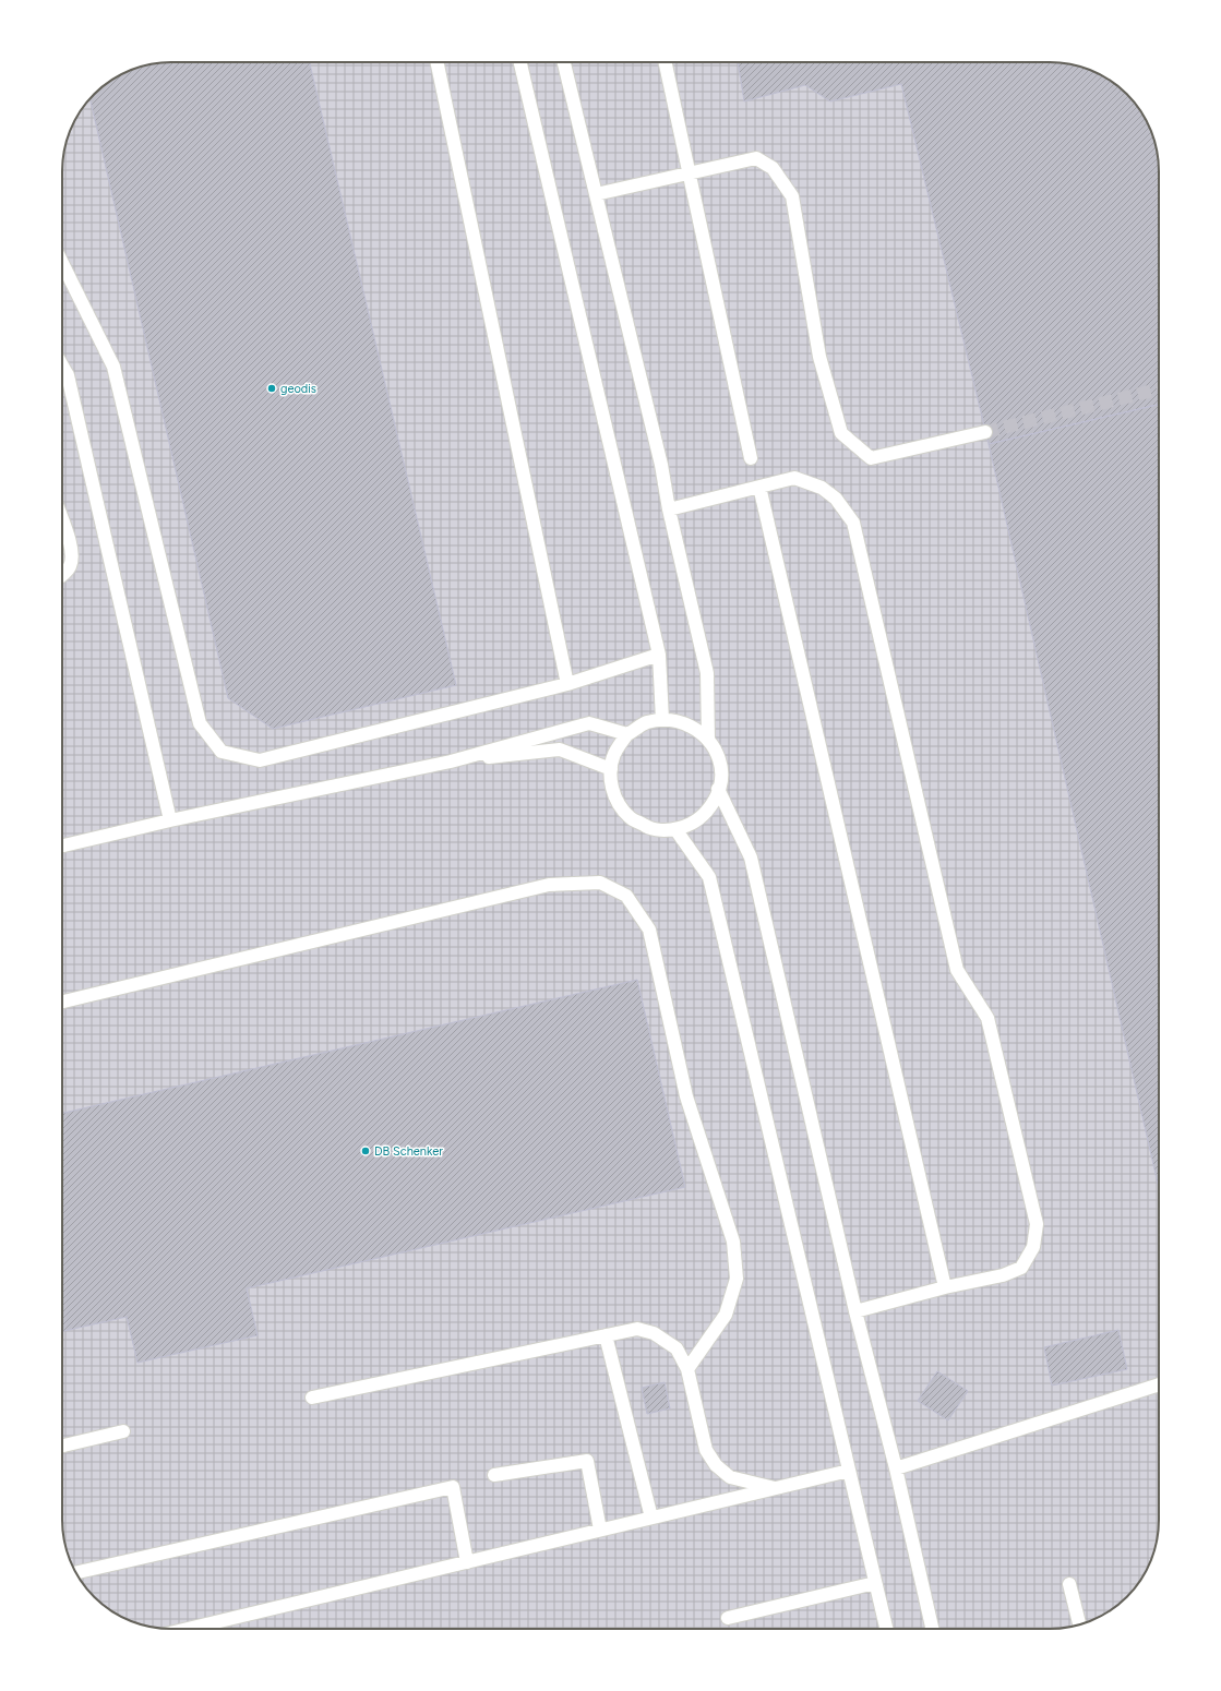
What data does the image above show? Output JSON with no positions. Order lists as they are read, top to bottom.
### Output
{
  "places": ["geodis", "DB Schenker"]
}
